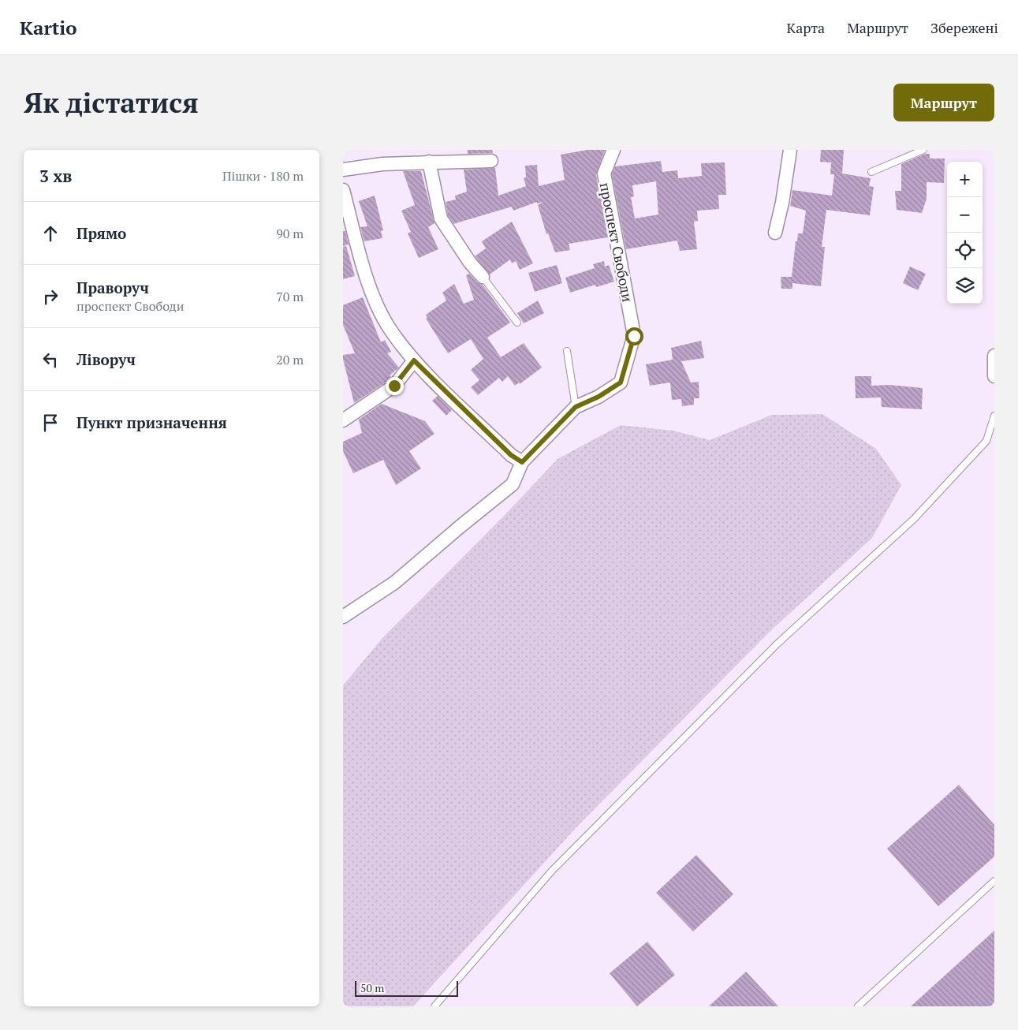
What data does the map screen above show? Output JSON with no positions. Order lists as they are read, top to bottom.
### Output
{
  "streets": {
    "street": ["проспект Свободи"]
  },
  "scale_bar": "50 m",
  "page": {
    "header": "Kartio",
    "nav": ["Карта", "Маршрут", "Збережені"],
    "buttons": "Маршрут",
    "title": "Як дістатися",
    "heading": ["3 хв", "Пішки · 180 m"],
    "map_buttons": ["+", "−"],
    "list": [
      ["Прямо", "90 m"],
      ["Праворуч", "проспект Свободи", "70 m"],
      ["Ліворуч", "20 m"],
      "Пункт призначення"
    ],
    "scale": "50 m"
  }
}
